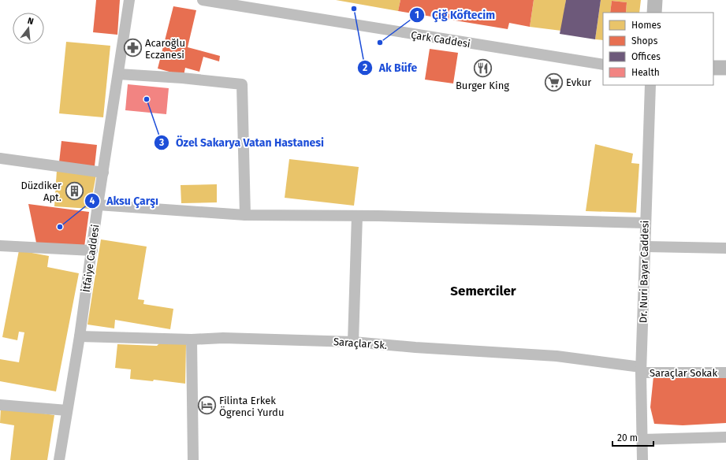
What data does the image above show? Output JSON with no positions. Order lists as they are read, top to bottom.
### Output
{
  "streets": {
    "street": [
      "Çark Caddesi",
      "İtfaiye Caddesi",
      "Dr. Nuri Bayar Caddesi",
      "Saraçlar Sk.",
      "Saraçlar Sokak"
    ]
  },
  "crossings": [
    ["İtfaiye Caddesi", "Saraçlar Sk."],
    ["Dr. Nuri Bayar Caddesi", "Saraçlar Sk."],
    ["Dr. Nuri Bayar Caddesi", "Saraçlar Sokak"],
    ["Saraçlar Sk.", "Saraçlar Sokak"]
  ],
  "districts": ["Semerciler"],
  "places": {
    "other": [
      "Ak Büfe",
      "Çiğ Köftecim",
      "Özel Sakarya Vatan Hastanesi",
      "Aksu Çarşı"
    ],
    "pharmacy": ["Acaroğlu Eczanesi"],
    "restaurant": ["Burger King"],
    "supermarket": ["Evkur"],
    "building": ["Düzdiker Apt."],
    "hotel": ["Filinta Erkek Ögrenci Yurdu"]
  },
  "legend": [
    "Homes",
    "Shops",
    "Offices",
    "Health"
  ],
  "scale_bar": "20 m",
  "north": "top"
}
